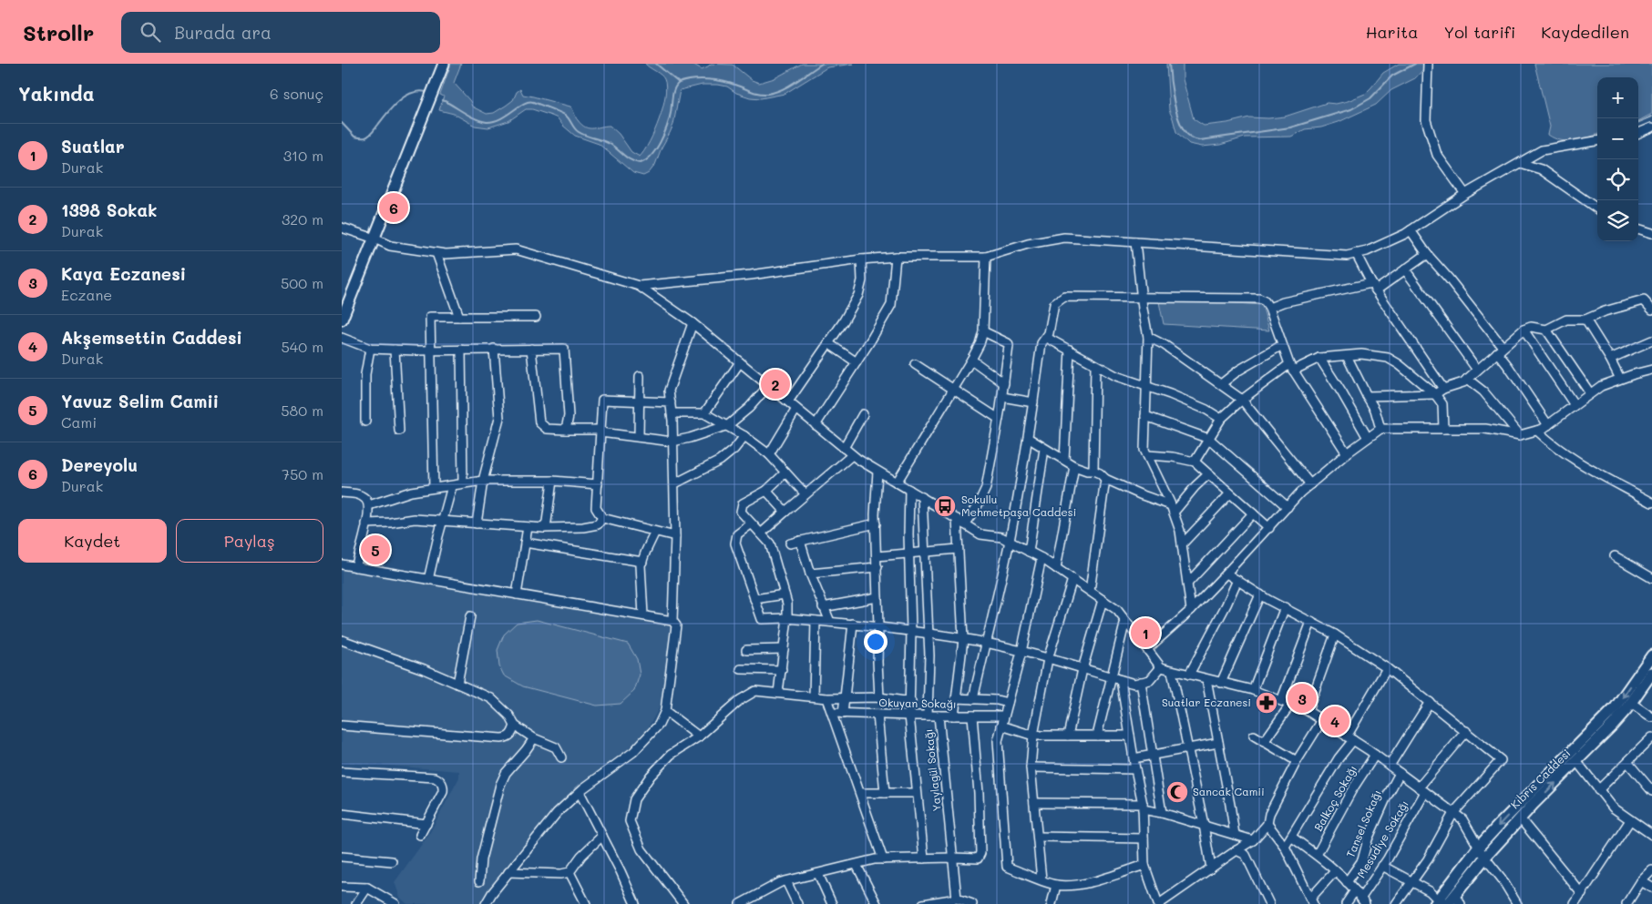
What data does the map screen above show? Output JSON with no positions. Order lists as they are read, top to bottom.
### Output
{
  "streets": {
    "main road": ["Kıbrıs Caddesi"],
    "street": [
      "Okuyan Sokağı",
      "Yaylagül Sokağı",
      "Balkoç Sokağı",
      "Tansel Sokağı",
      "Mesudiye Sokağı"
    ]
  },
  "crossings": [
    ["Okuyan Sokağı", "Yaylagül Sokağı"]
  ],
  "places": {
    "bus stop": ["Sokullu Mehmetpaşa Caddesi"],
    "pharmacy": ["Suatlar Eczanesi"],
    "mosque": ["Sancak Camii"]
  },
  "page": {
    "header": "Strollr",
    "search": "Burada ara",
    "nav": ["Harita", "Yol tarifi", "Kaydedilen"],
    "heading": ["Yakında", "6 sonuç"],
    "map_buttons": ["+", "−"],
    "list": [
      {
        "mark": "1",
        "name": "Suatlar",
        "note": "Durak",
        "value": "310 m"
      },
      {
        "mark": "2",
        "name": "1398 Sokak",
        "note": "Durak",
        "value": "320 m"
      },
      {
        "mark": "3",
        "name": "Kaya Eczanesi",
        "note": "Eczane",
        "value": "500 m"
      },
      {
        "mark": "4",
        "name": "Akşemsettin Caddesi",
        "note": "Durak",
        "value": "540 m"
      },
      {
        "mark": "5",
        "name": "Yavuz Selim Camii",
        "note": "Cami",
        "value": "580 m"
      },
      {
        "mark": "6",
        "name": "Dereyolu",
        "note": "Durak",
        "value": "750 m"
      }
    ],
    "pins": [
      "6",
      "2",
      "5",
      "1",
      "3",
      "4"
    ],
    "buttons": ["Kaydet", "Paylaş"]
  }
}
